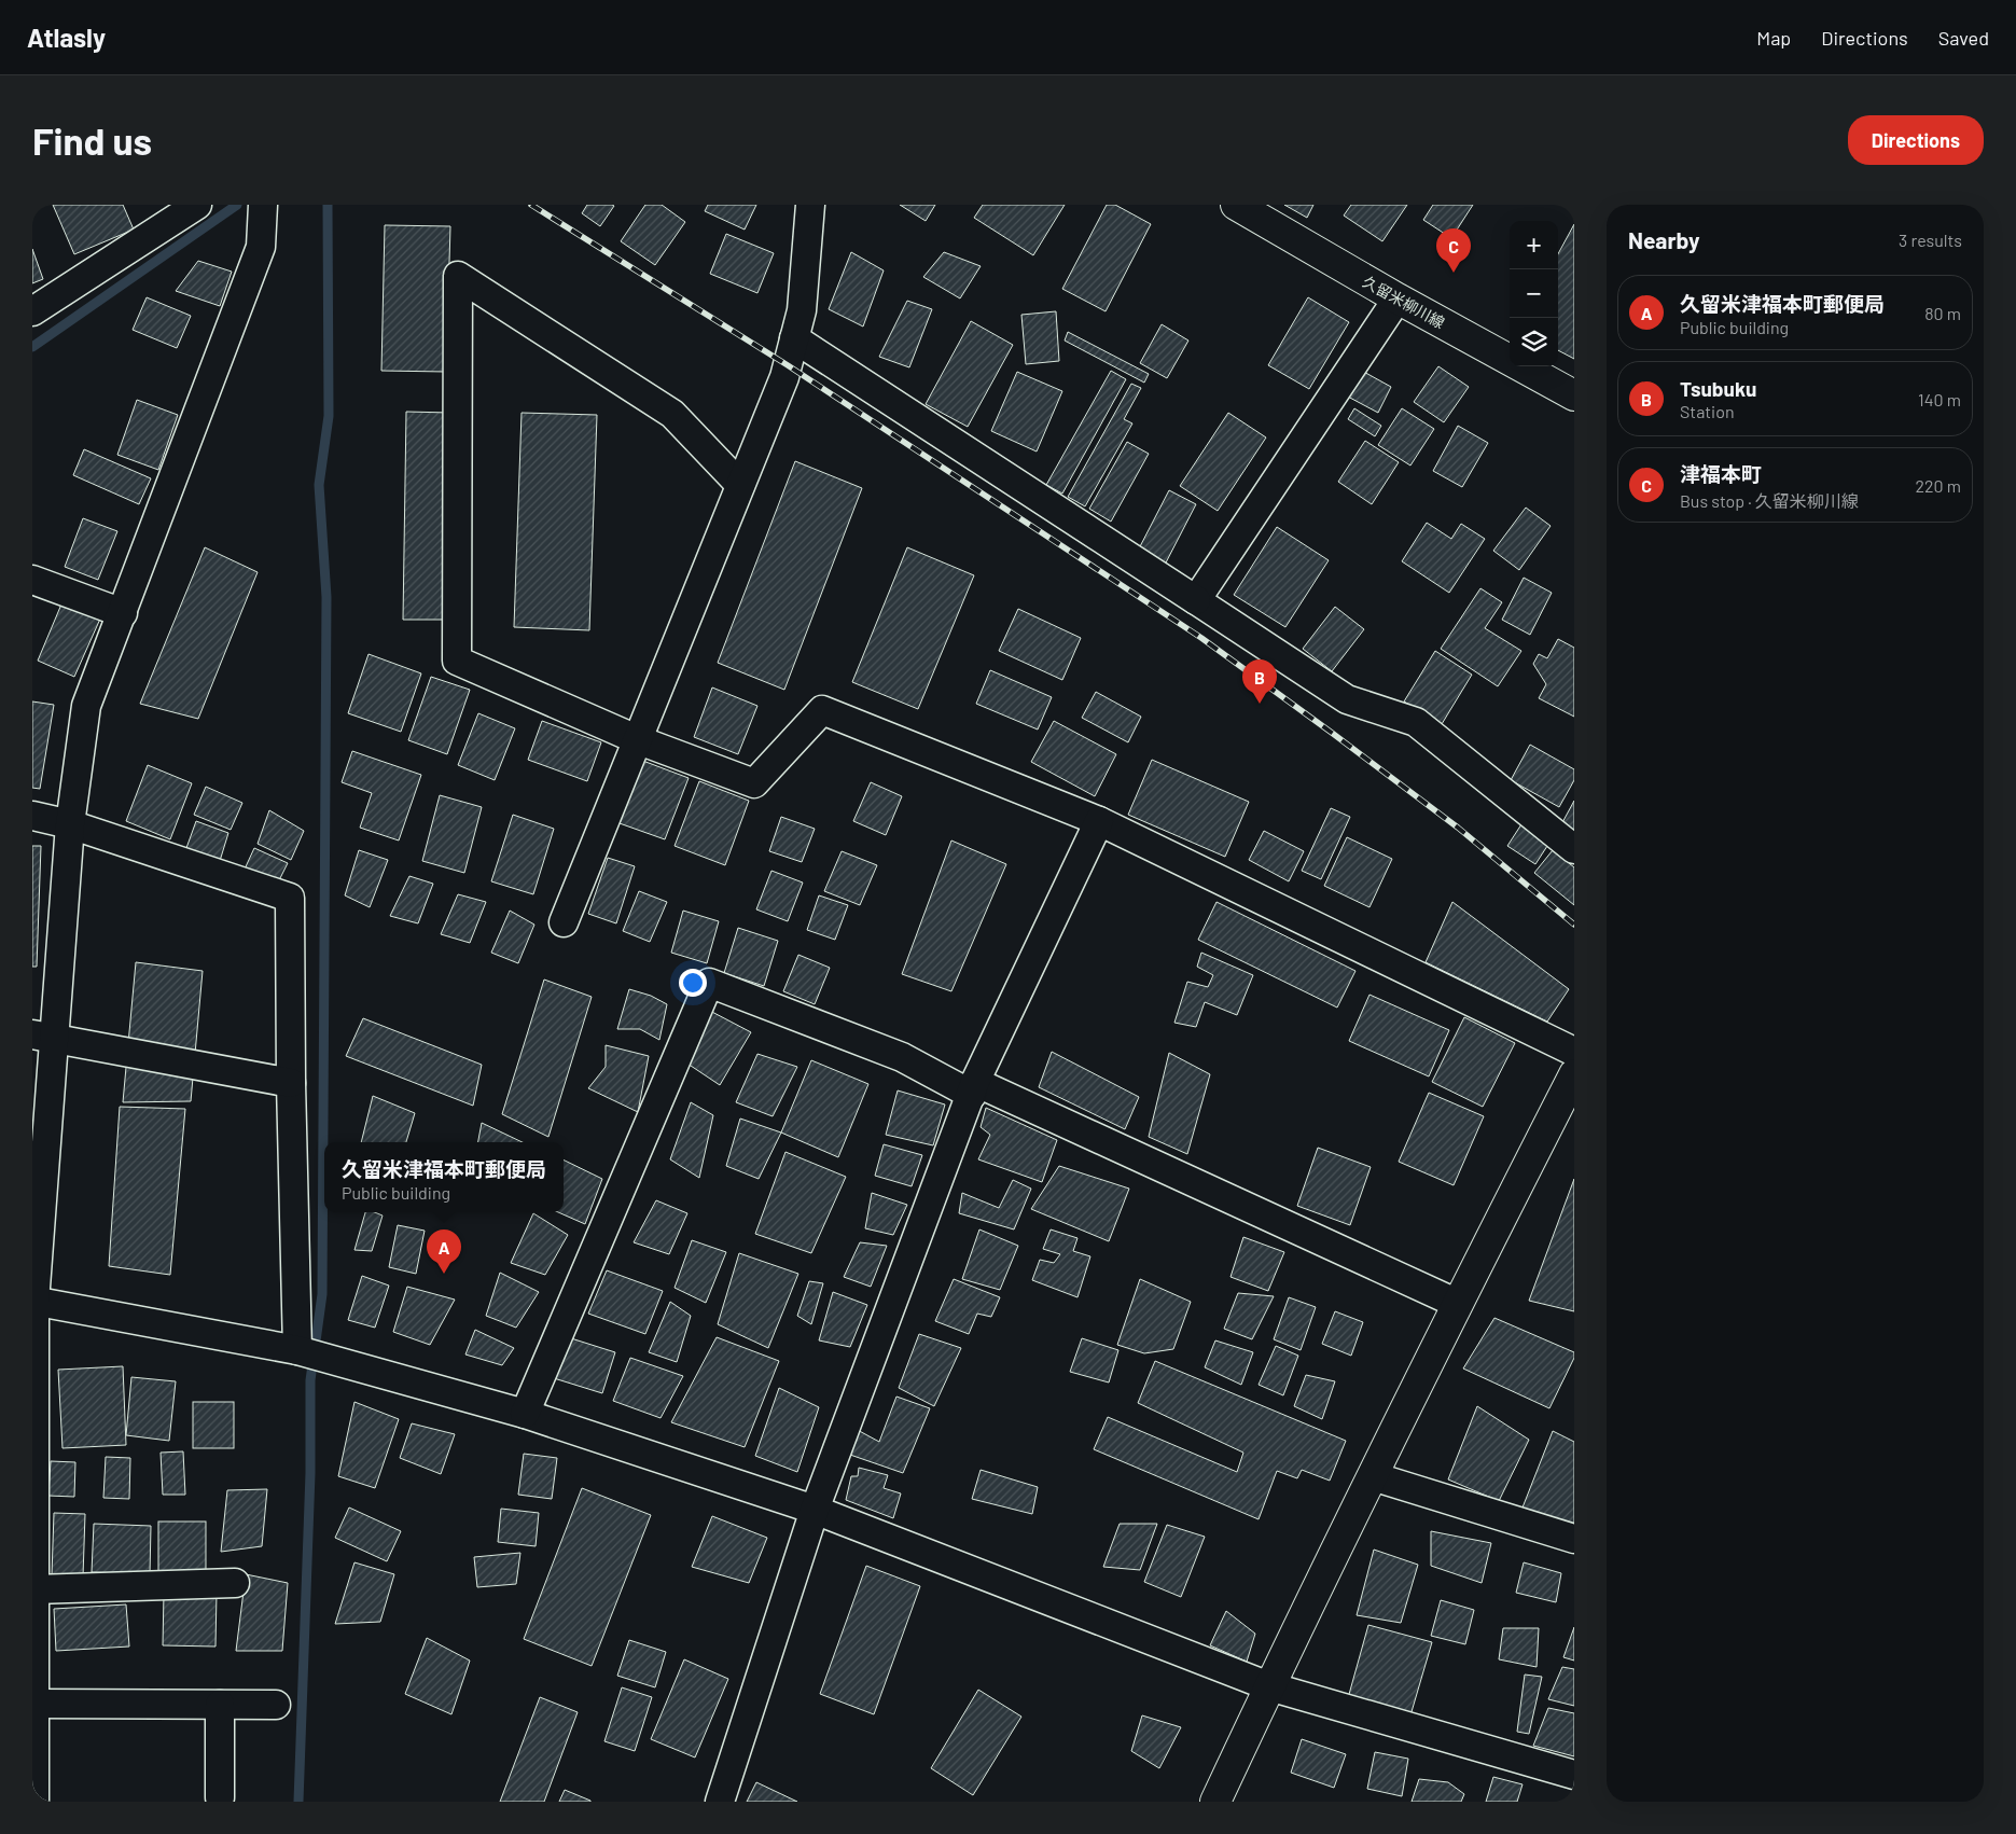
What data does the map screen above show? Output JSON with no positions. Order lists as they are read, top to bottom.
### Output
{
  "streets": {
    "street": ["久留米柳川線"]
  },
  "page": {
    "header": "Atlasly",
    "nav": ["Map", "Directions", "Saved"],
    "buttons": "Directions",
    "title": "Find us",
    "heading": ["Nearby", "3 results"],
    "map_buttons": ["+", "−"],
    "pins": ["C", "B", "A"],
    "list": [
      {
        "mark": "A",
        "name": "久留米津福本町郵便局",
        "note": "Public building",
        "value": "80 m"
      },
      {
        "mark": "B",
        "name": "Tsubuku",
        "note": "Station",
        "value": "140 m"
      },
      {
        "mark": "C",
        "name": "津福本町",
        "note": "Bus stop · 久留米柳川線",
        "value": "220 m"
      }
    ],
    "popup": ["久留米津福本町郵便局", "Public building"]
  }
}
